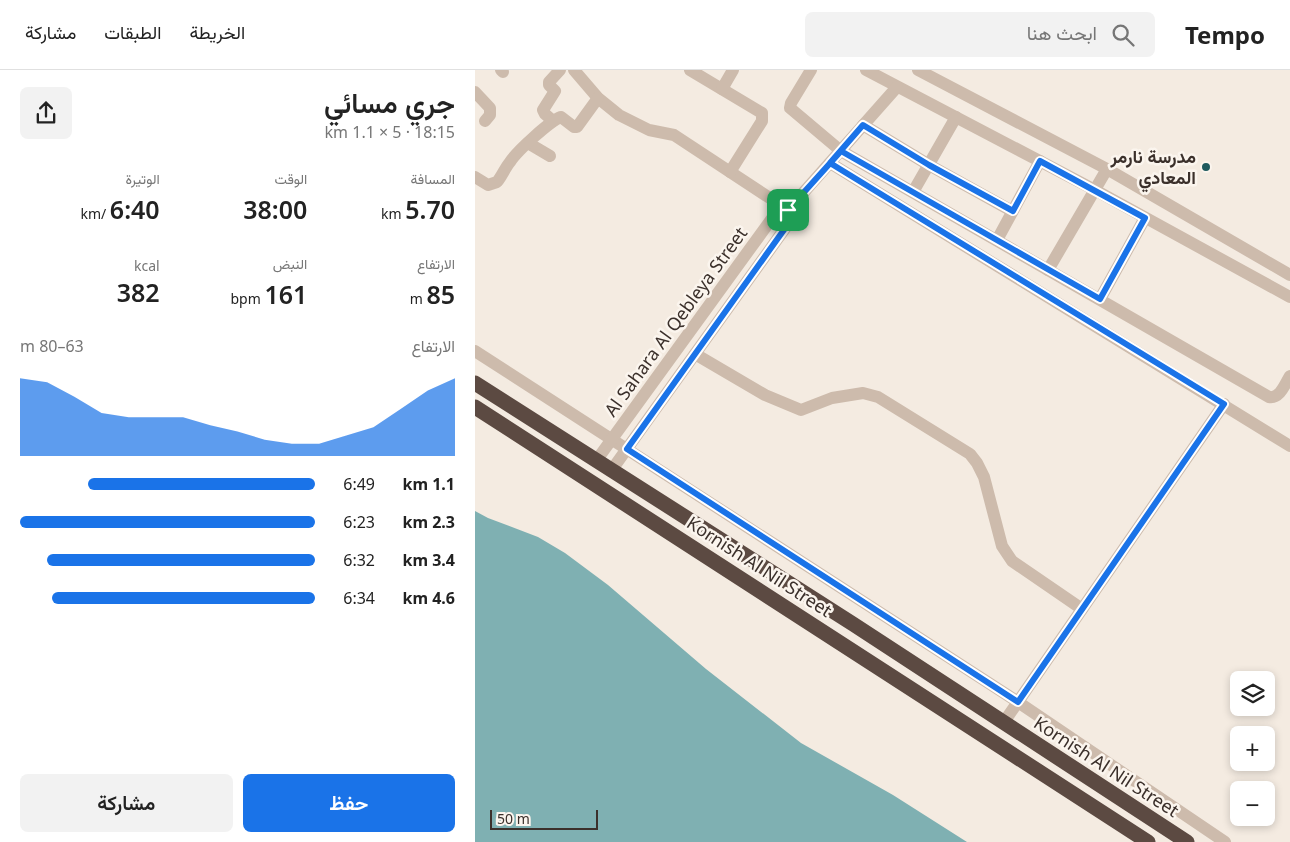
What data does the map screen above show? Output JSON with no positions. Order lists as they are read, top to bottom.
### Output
{
  "streets": {
    "highway": ["Kornish Al Nil Street"],
    "street": ["Al Sahara Al Qebleya Street"]
  },
  "crossings": [
    ["Al Sahara Al Qebleya Street", "Kornish Al Nil Street"]
  ],
  "places": ["مدرسة نارمر المعادي"],
  "scale_bar": "50 m",
  "page": {
    "header": "Tempo",
    "search": "ابحث هنا",
    "nav": ["الخريطة", "الطبقات", "مشاركة"],
    "heading": ["جري مسائي", "18:15 · 5 × 1.1 km"],
    "stats": [
      ["المسافة", "5.70 km"],
      ["الوقت", "38:00"],
      ["الوتيرة", "6:40 /km"],
      ["الارتفاع", "85 m"],
      ["النبض", "161 bpm"],
      ["kcal", "382"]
    ],
    "chart": ["الارتفاع", "63–80 m"],
    "list": [
      {
        "name": "1.1 km",
        "note": "6:49"
      },
      {
        "name": "2.3 km",
        "note": "6:23"
      },
      {
        "name": "3.4 km",
        "note": "6:32"
      },
      {
        "name": "4.6 km",
        "note": "6:34"
      }
    ],
    "map_buttons": ["+", "−"],
    "buttons": ["حفظ", "مشاركة"],
    "scale": "50 m"
  }
}
